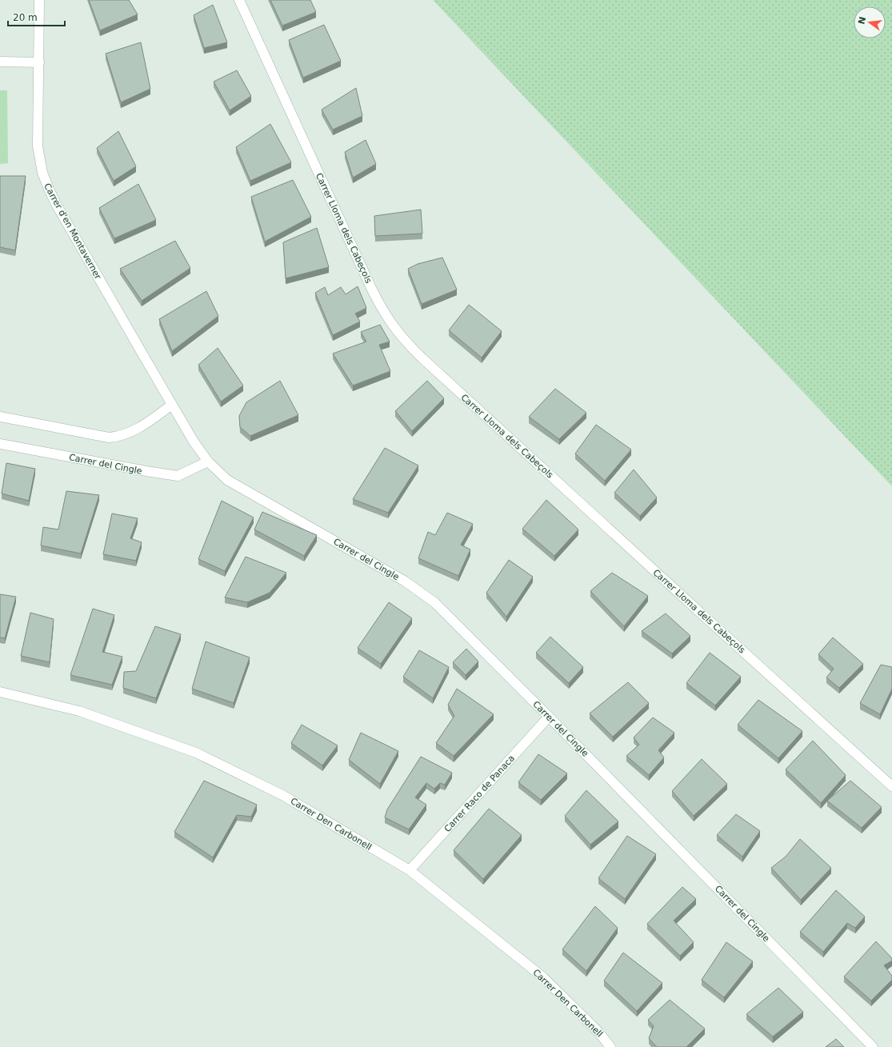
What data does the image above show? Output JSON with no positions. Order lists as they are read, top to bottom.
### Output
{
  "streets": {
    "street": [
      "Carrer Lloma dels Cabeçols",
      "Carrer d'en Montaverner",
      "Carrer del Cingle",
      "Carrer Raco de Panaca",
      "Carrer Den Carbonell"
    ]
  },
  "crossings": [
    ["Carrer d'en Montaverner", "Carrer del Cingle"],
    ["Carrer del Cingle", "Carrer Raco de Panaca"],
    ["Carrer Raco de Panaca", "Carrer Den Carbonell"]
  ],
  "scale_bar": "20 m",
  "north": "left"
}
